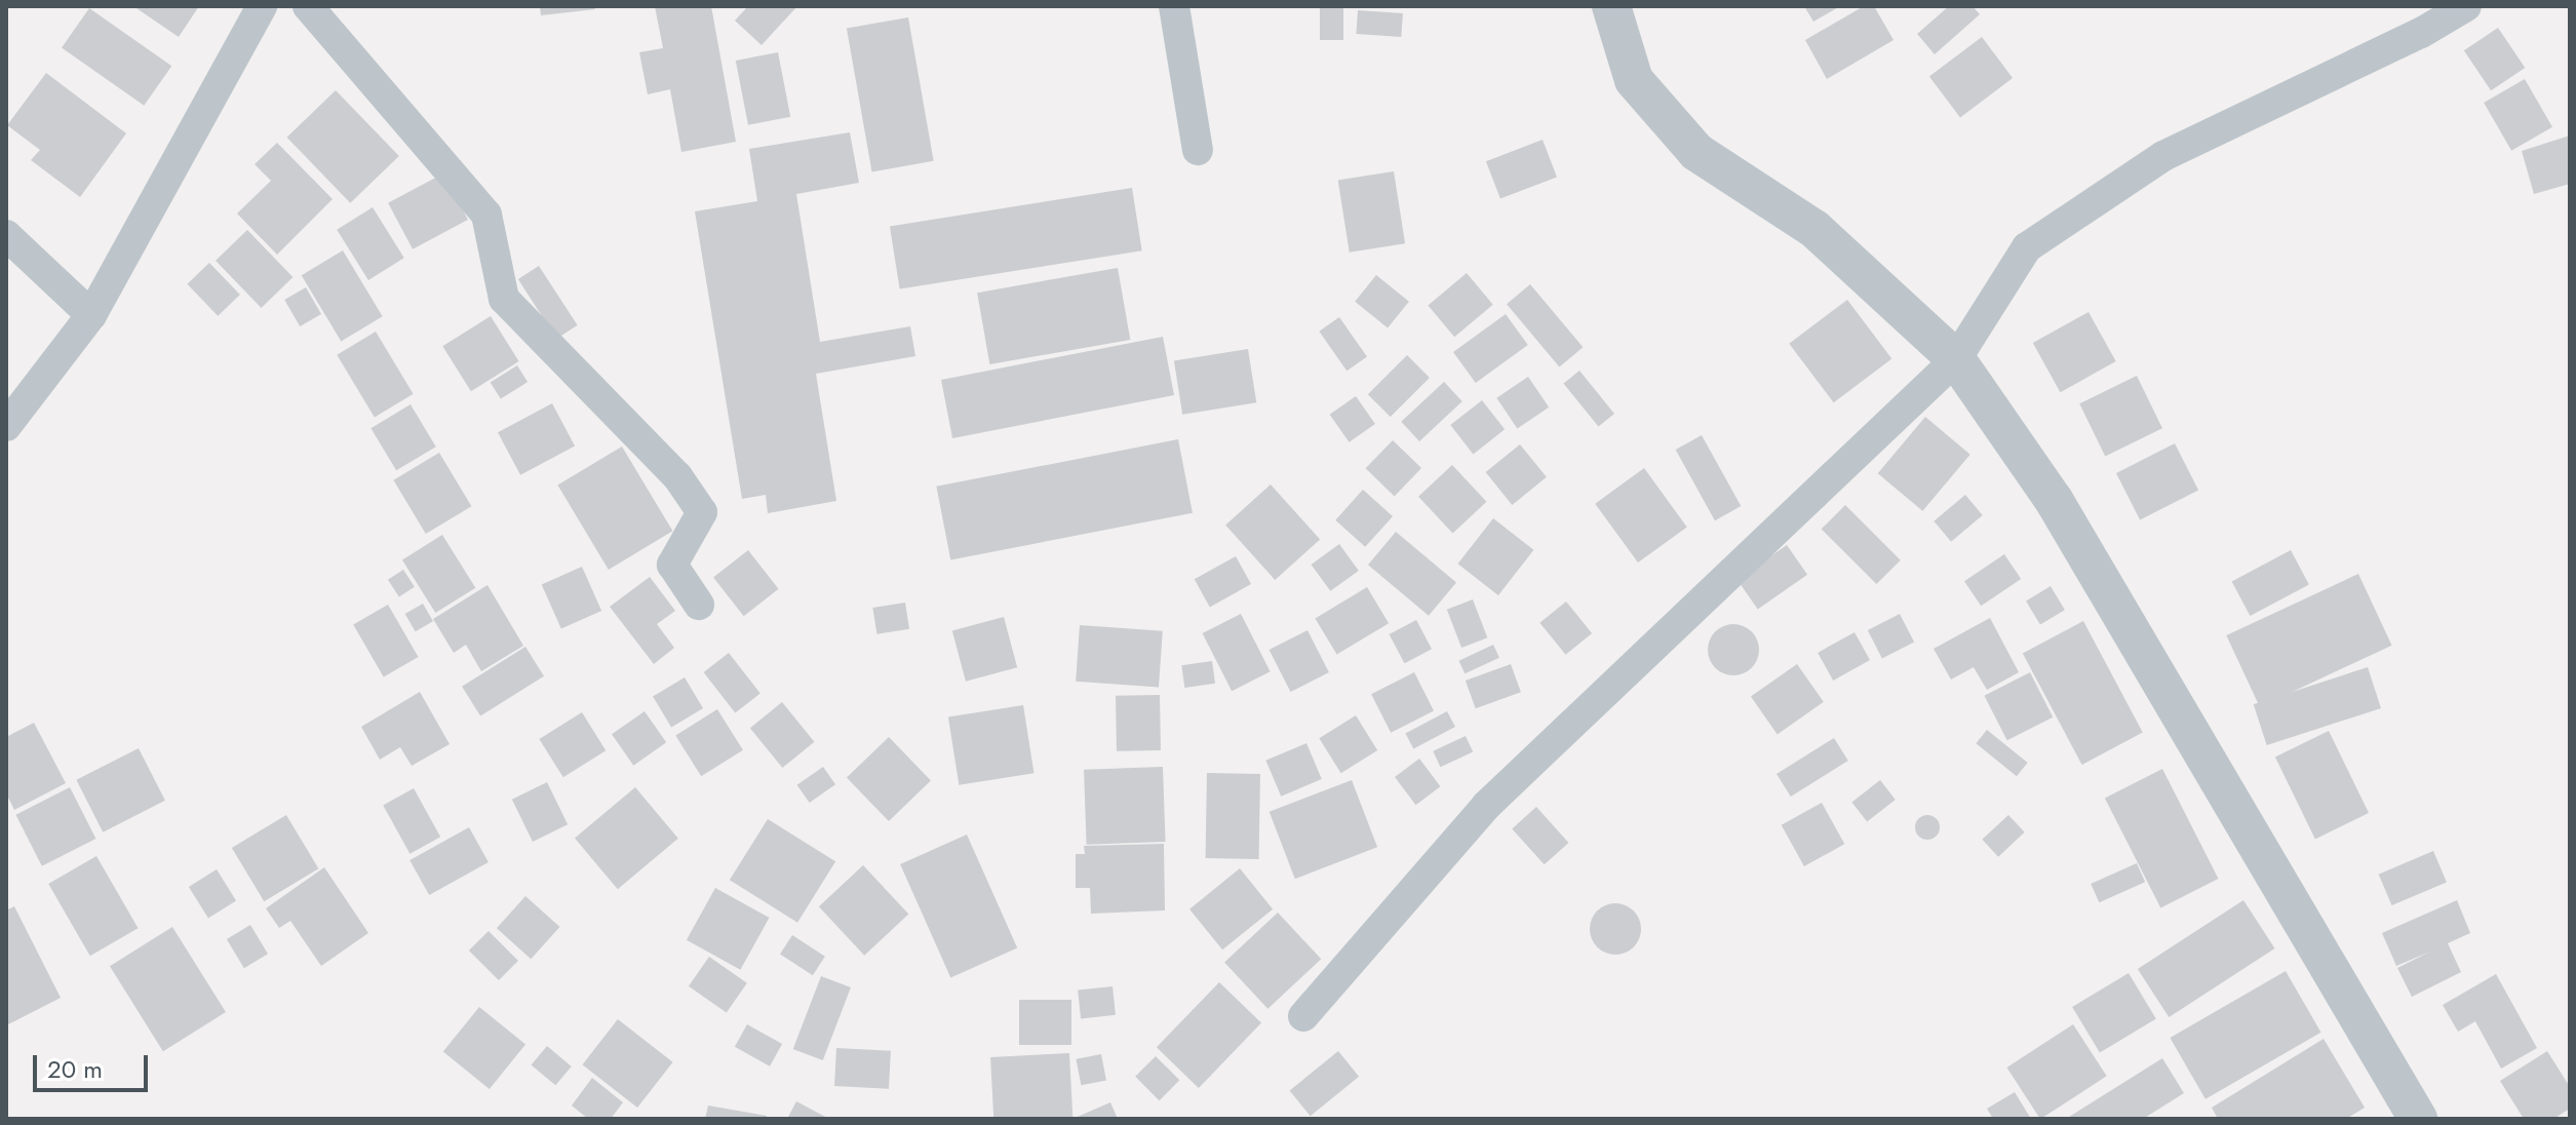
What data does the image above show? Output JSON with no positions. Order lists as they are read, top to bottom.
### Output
{
  "scale_bar": "20 m"
}
